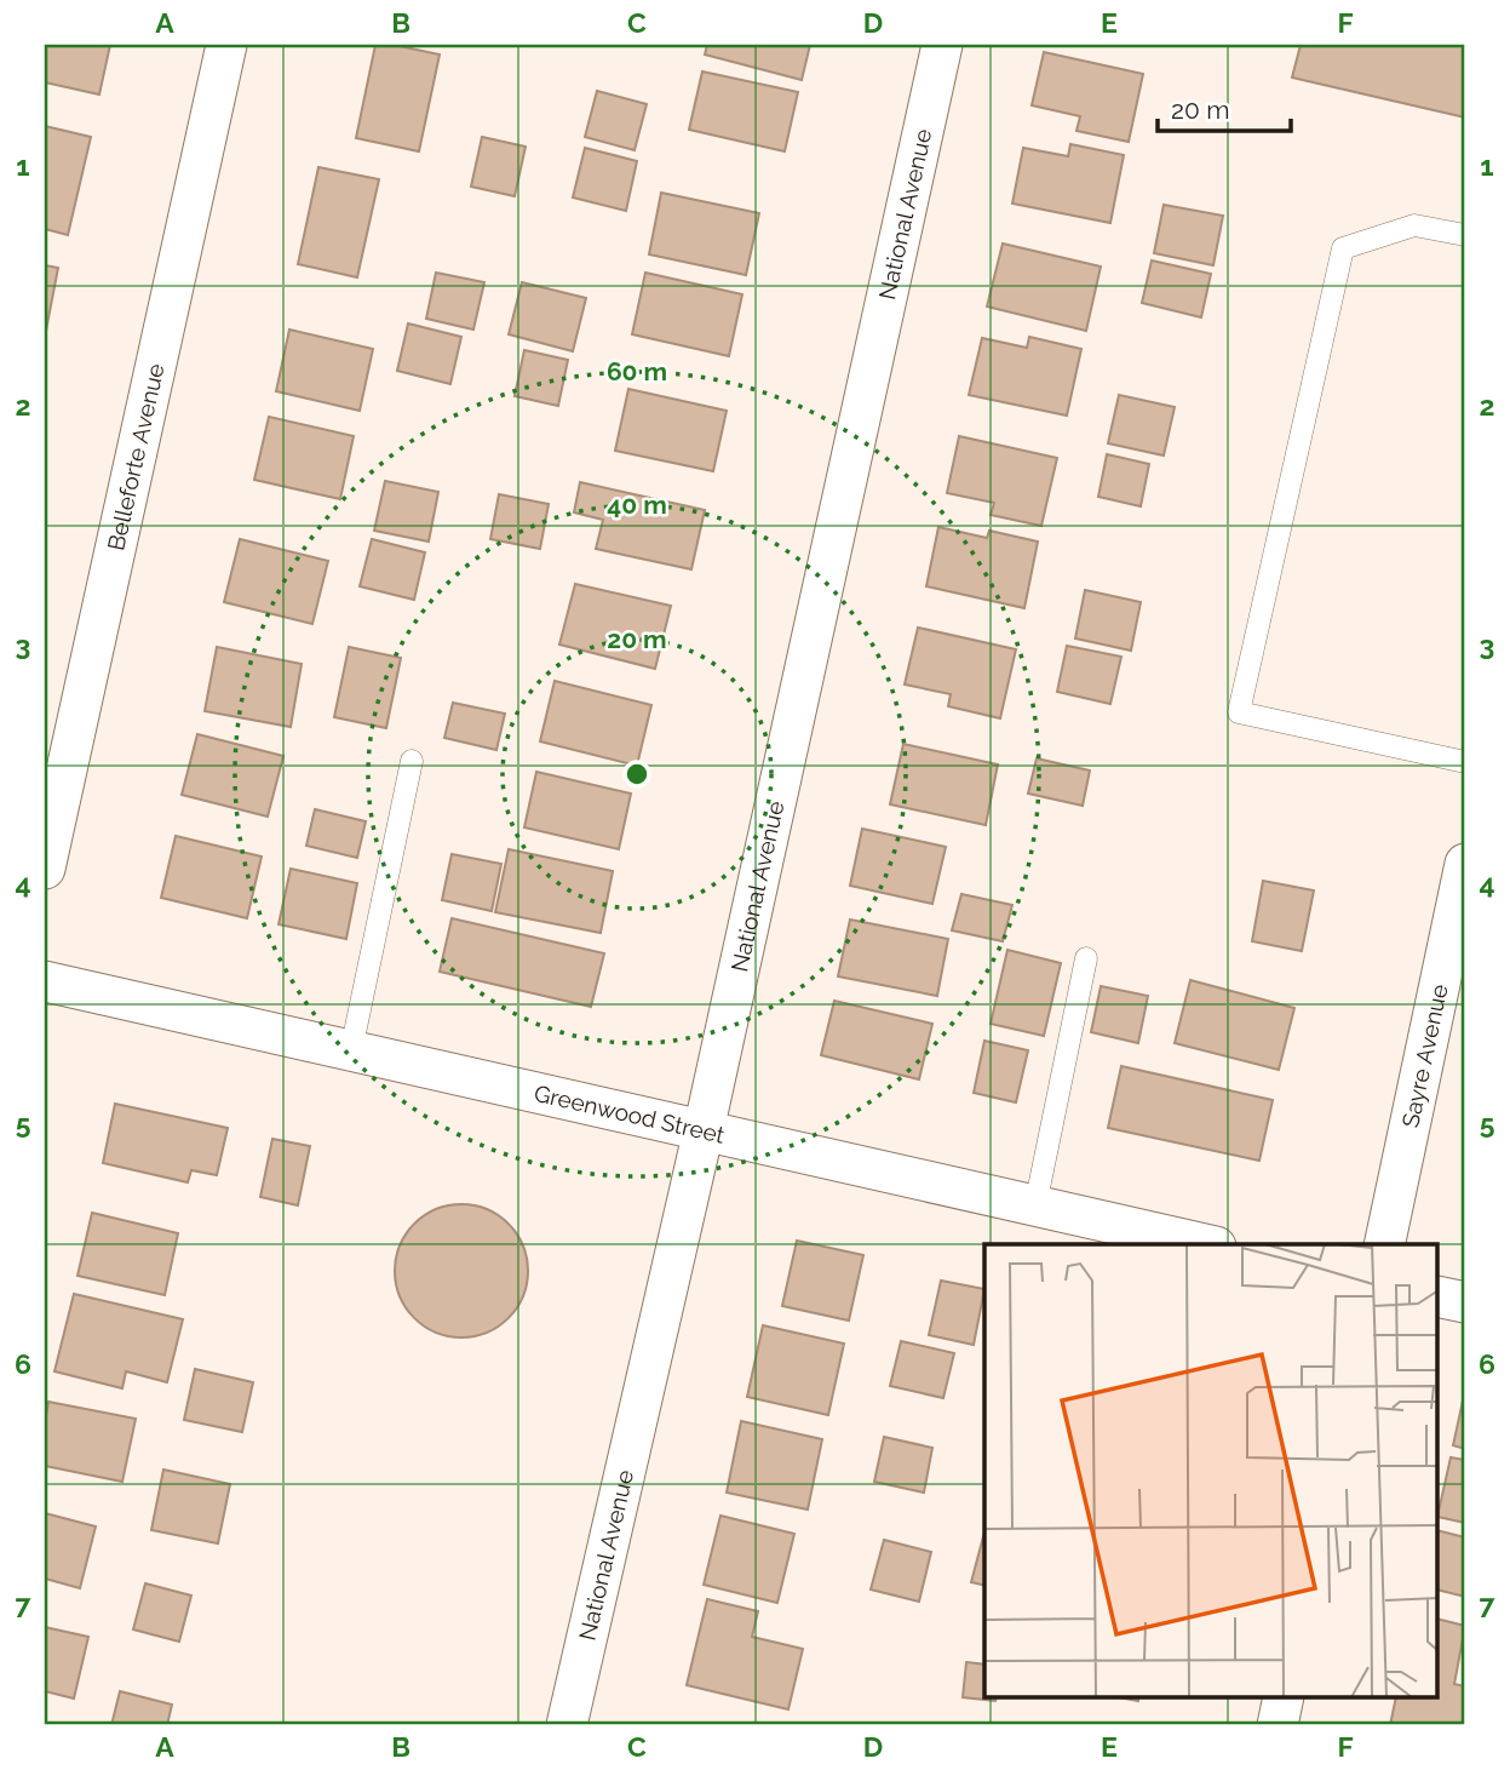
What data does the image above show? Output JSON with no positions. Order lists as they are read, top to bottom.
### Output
{
  "streets": {
    "street": [
      "National Avenue",
      "Belleforte Avenue",
      "Sayre Avenue",
      "Greenwood Street"
    ]
  },
  "crossings": [
    ["National Avenue", "Greenwood Street"]
  ],
  "scale_bar": "20 m",
  "grid": {
    "columns": [
      "A",
      "B",
      "C",
      "D",
      "E",
      "F"
    ],
    "rows": [
      "1",
      "2",
      "3",
      "4",
      "5",
      "6",
      "7"
    ]
  },
  "rings": ["60 m", "40 m", "20 m"]
}
